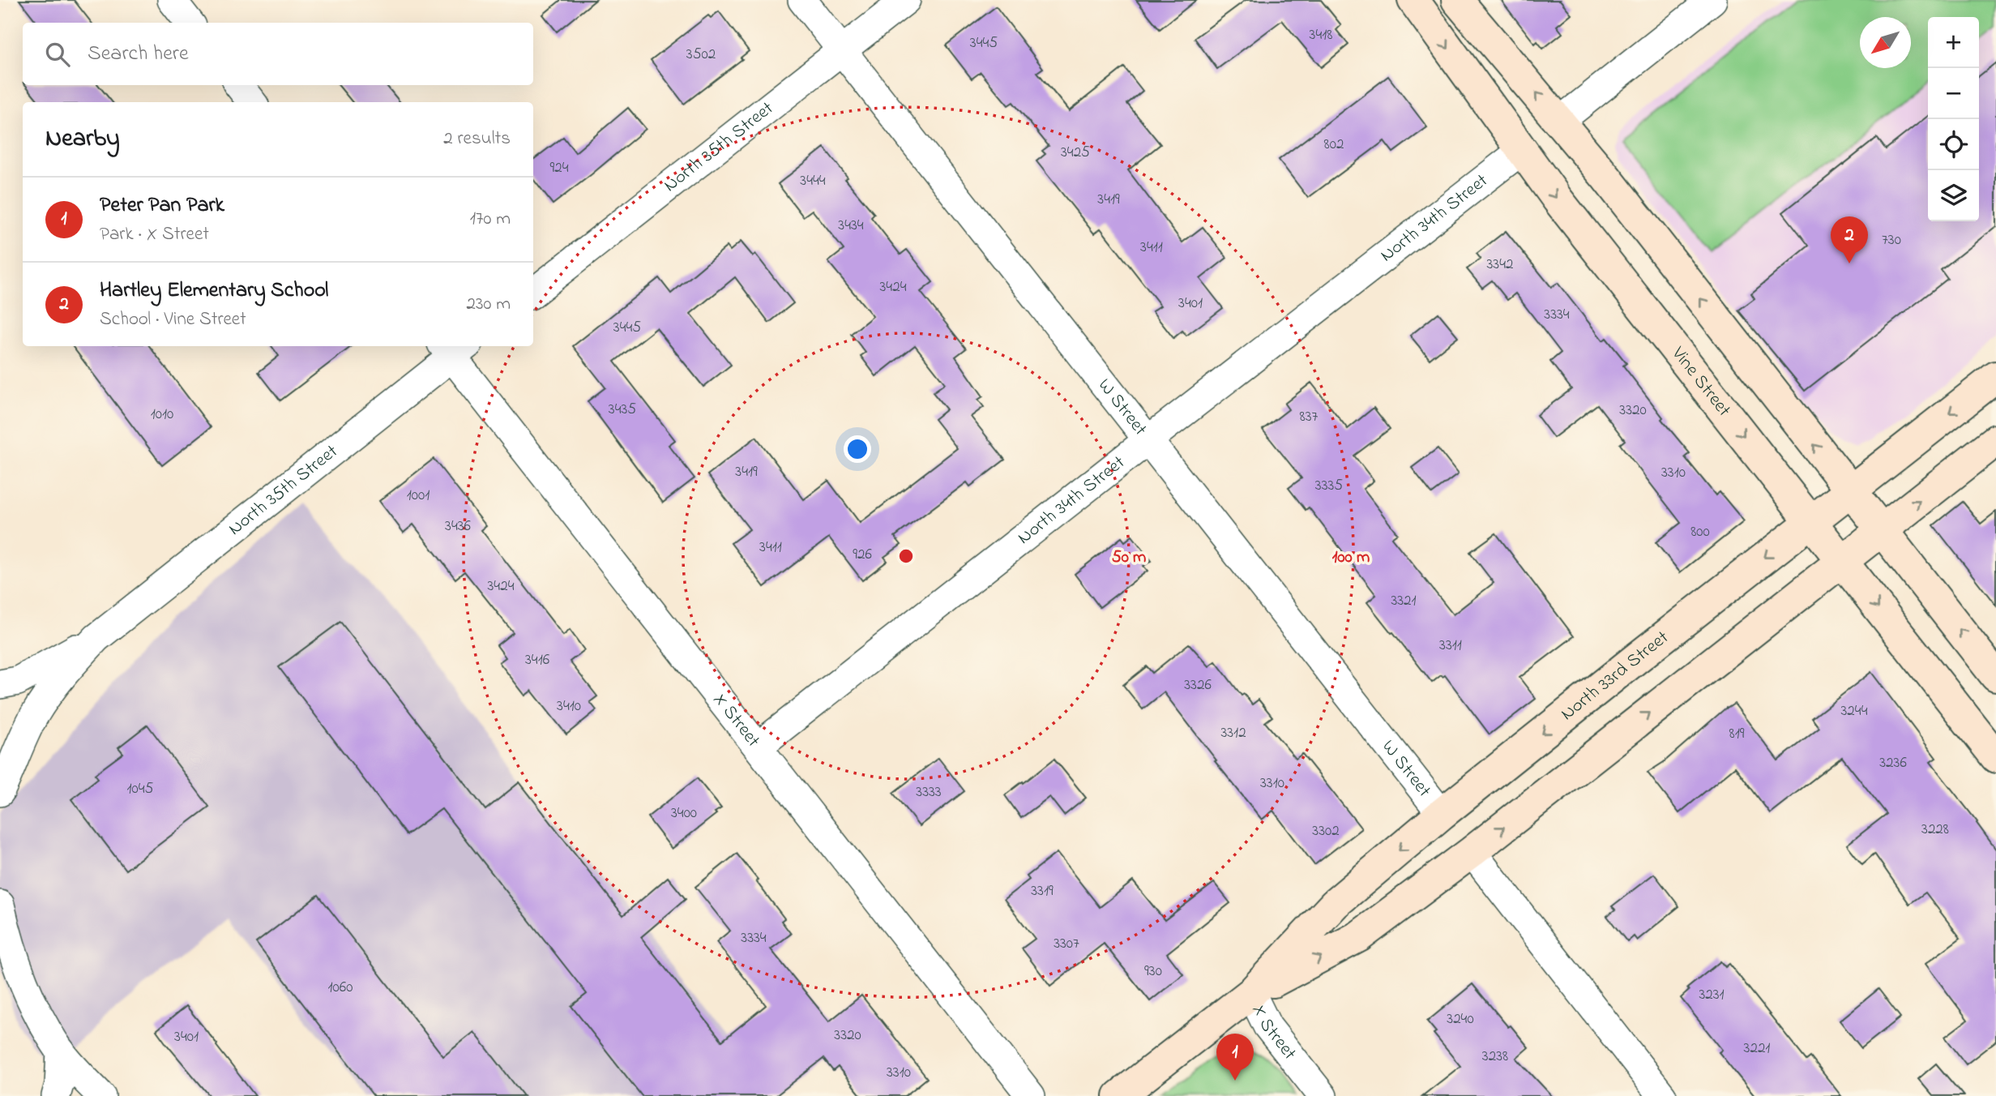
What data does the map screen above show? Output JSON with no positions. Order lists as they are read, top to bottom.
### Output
{
  "streets": {
    "main road": ["Vine Street", "North 33rd Street"],
    "street": [
      "North 35th Street",
      "North 34th Street",
      "W Street",
      "X Street"
    ]
  },
  "crossings": [
    ["North 35th Street", "W Street"],
    ["North 35th Street", "X Street"],
    ["North 34th Street", "Vine Street"],
    ["North 34th Street", "W Street"],
    ["North 34th Street", "X Street"],
    ["Vine Street", "North 33rd Street"],
    ["W Street", "North 33rd Street"],
    ["North 33rd Street", "X Street"]
  ],
  "house_numbers": [
    "3418",
    "3445",
    "3502",
    "802",
    "3425",
    "924",
    "3444",
    "3419",
    "3434",
    "730",
    "3411",
    "3342",
    "3424",
    "3401",
    "3334",
    "3445",
    "3435",
    "3320",
    "1010",
    "837",
    "3419",
    "3310",
    "3335",
    "1001",
    "3436",
    "800",
    "3411",
    "926",
    "3424",
    "3321",
    "3311",
    "3416",
    "3326",
    "3410",
    "3244",
    "3312",
    "819",
    "3236",
    "3310",
    "1045",
    "3333",
    "3400",
    "3228",
    "3302",
    "3319",
    "3334",
    "3307",
    "930",
    "1060",
    "3231",
    "3240",
    "3320",
    "3401",
    "3221",
    "3238",
    "3310"
  ],
  "north": "bottom left",
  "page": {
    "map_buttons": ["+", "−"],
    "search": "Search here",
    "heading": ["Nearby", "2 results"],
    "list": [
      {
        "mark": "1",
        "name": "Peter Pan Park",
        "note": "Park · X Street",
        "value": "170 m"
      },
      {
        "mark": "2",
        "name": "Hartley Elementary School",
        "note": "School · Vine Street",
        "value": "230 m"
      }
    ],
    "pins": ["2", "1"]
  },
  "rings": ["50 m", "100 m"]
}
